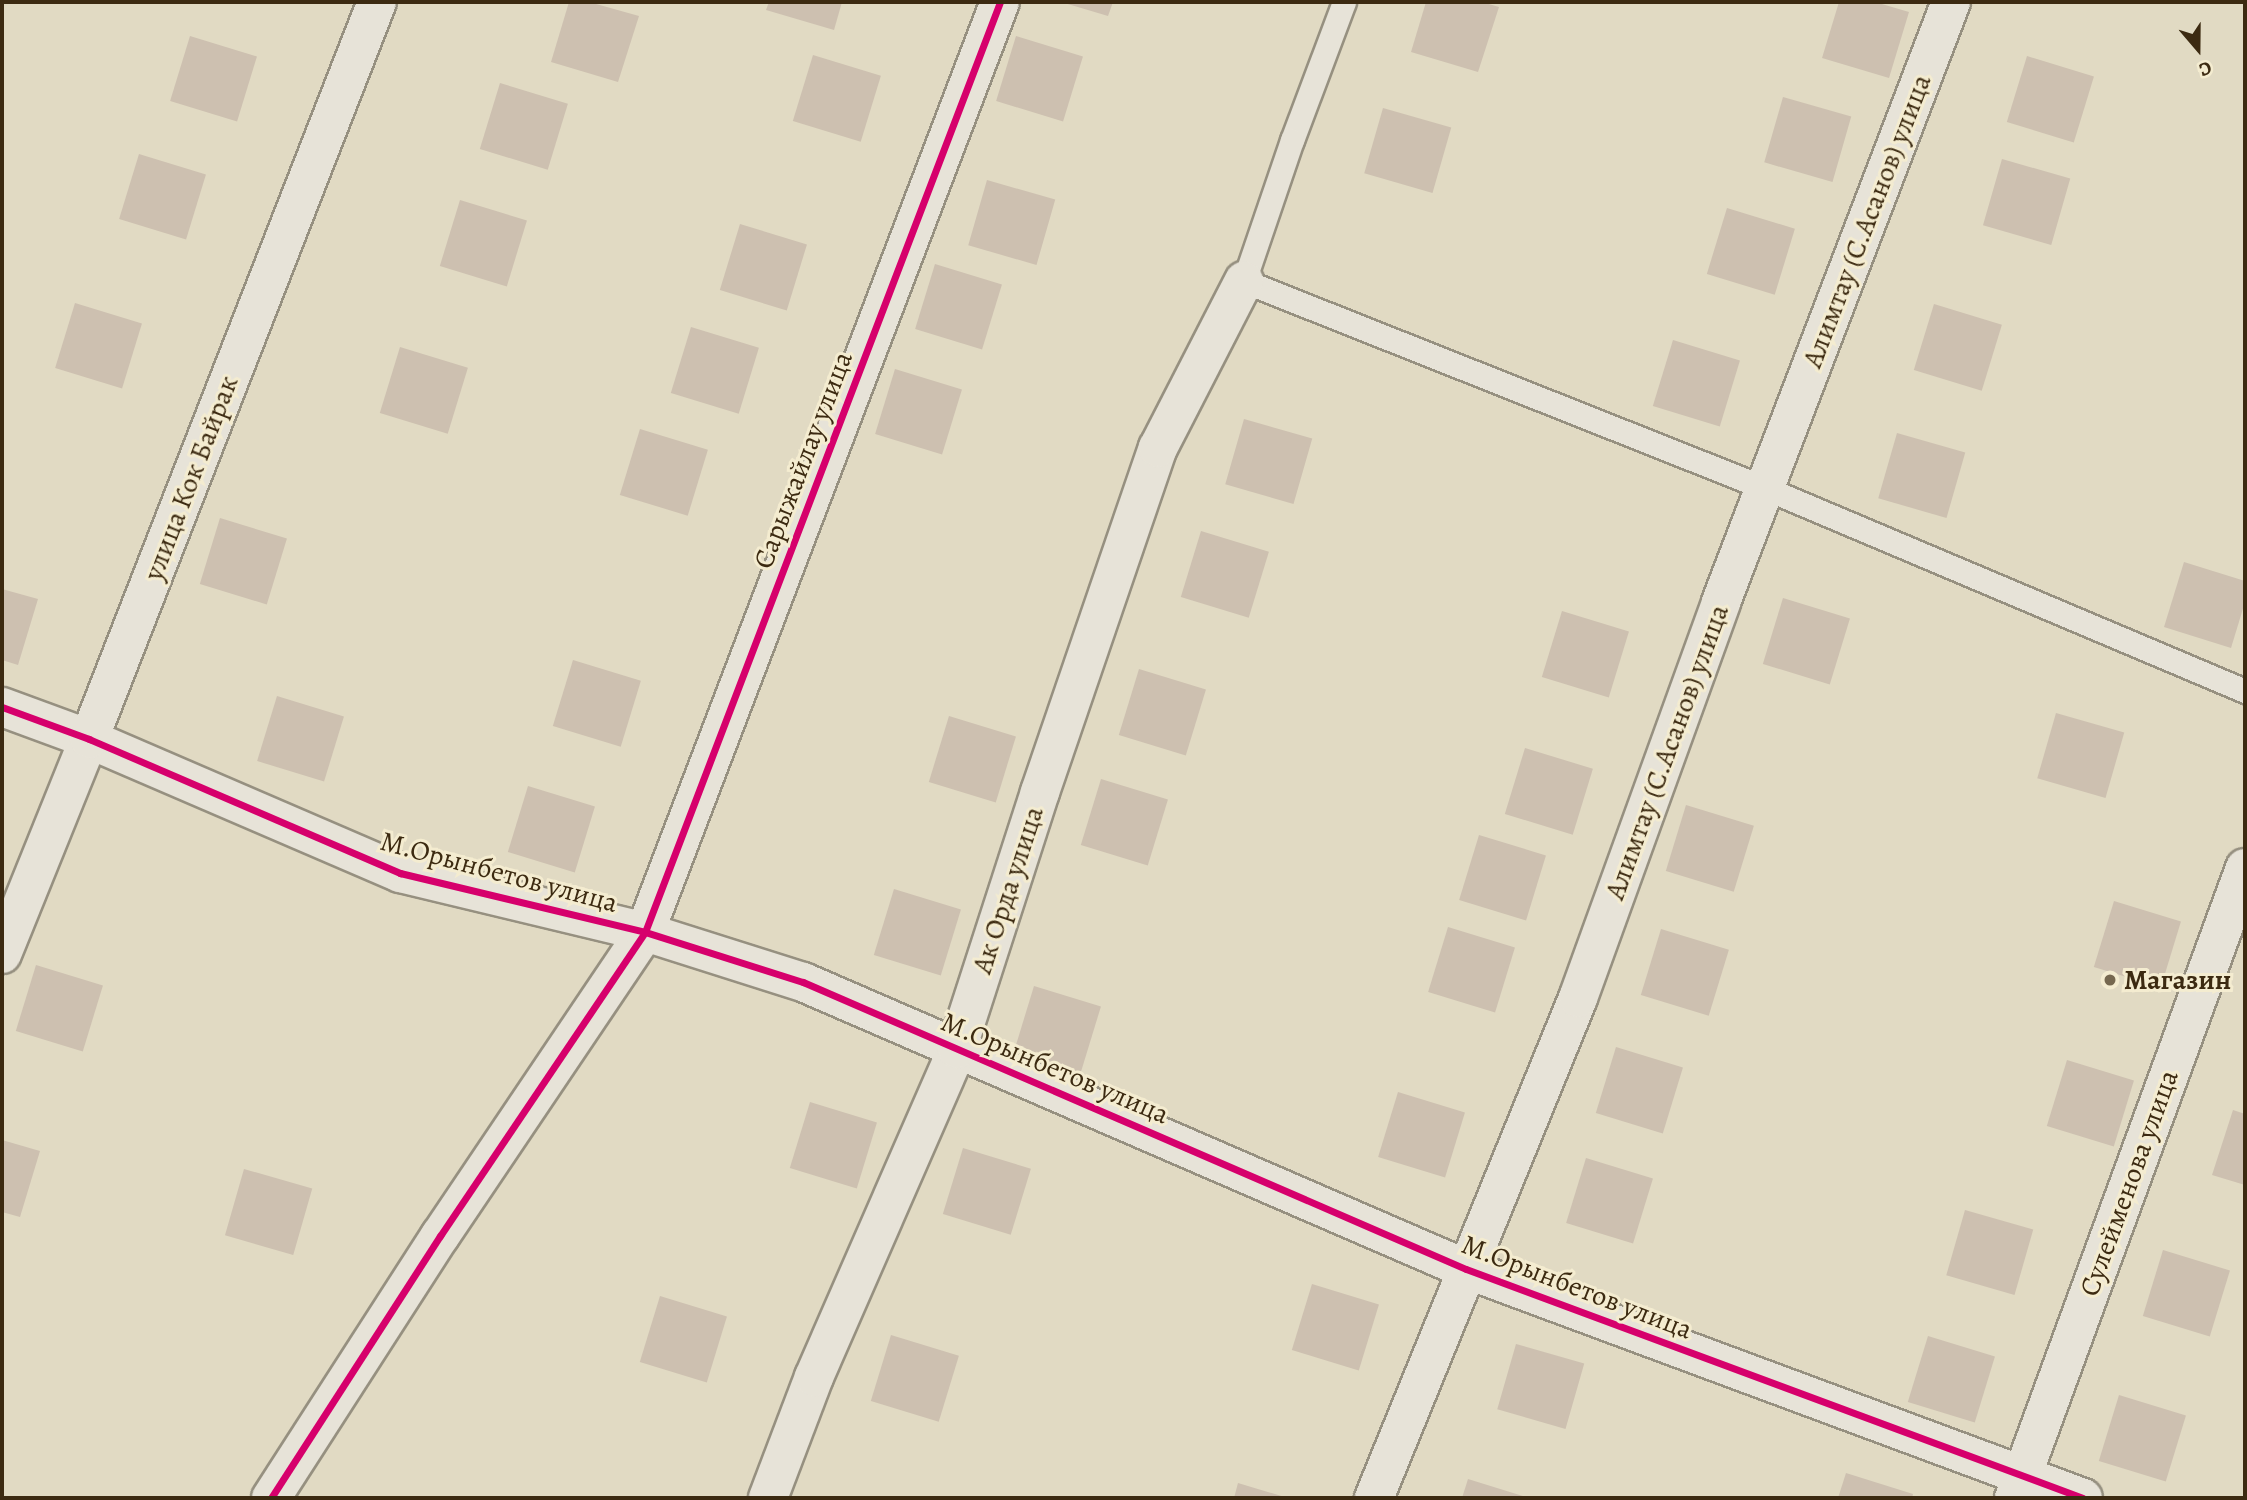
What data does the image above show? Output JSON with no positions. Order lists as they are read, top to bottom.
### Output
{
  "streets": {
    "street": [
      "Алимтау (С.Асанов) улица",
      "Сарыжайлау улица",
      "улица Кок Байрак",
      "М.Орынбетов улица",
      "Ак Орда улица",
      "Сулейменова улица"
    ]
  },
  "crossings": [
    ["Алимтау (С.Асанов) улица", "М.Орынбетов улица"],
    ["Сарыжайлау улица", "М.Орынбетов улица"],
    ["улица Кок Байрак", "М.Орынбетов улица"],
    ["М.Орынбетов улица", "Ак Орда улица"],
    ["М.Орынбетов улица", "Сулейменова улица"]
  ],
  "places": ["Магазин"],
  "north": "bottom"
}
